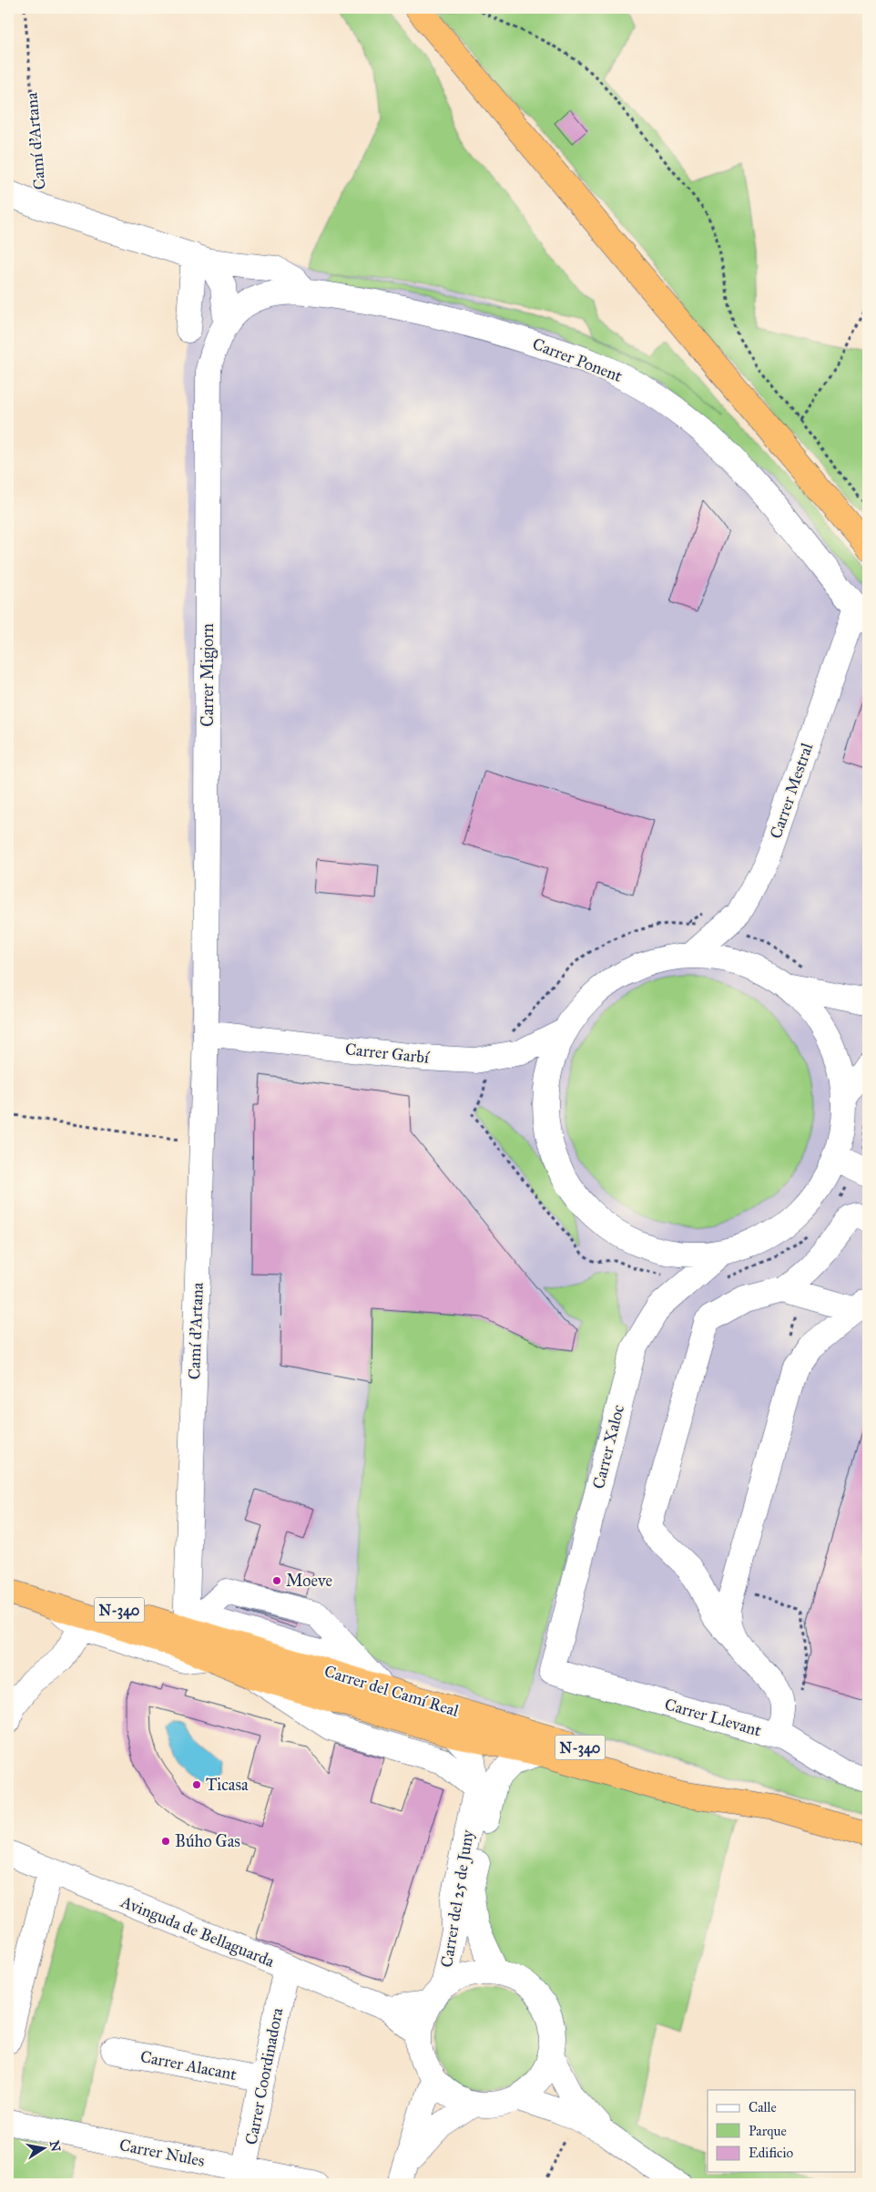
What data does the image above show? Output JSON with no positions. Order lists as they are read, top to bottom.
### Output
{
  "streets": {
    "highway": ["N-340", "Carrer del Camí Real"],
    "street": [
      "Camí d'Artana",
      "Carrer Ponent",
      "Carrer Migjorn",
      "Carrer Mestral",
      "Carrer Garbí",
      "Carrer Xaloc",
      "Carrer Llevant",
      "Carrer del 25 de Juny",
      "Avinguda de Bellaguarda",
      "Carrer Alacant",
      "Carrer Coordinadora",
      "Carrer Nules"
    ]
  },
  "crossings": [
    ["Camí d'Artana", "Carrer Ponent"],
    ["Camí d'Artana", "Carrer Migjorn"],
    ["Camí d'Artana", "Carrer Garbí"],
    ["Camí d'Artana", "Carrer del Camí Real"],
    ["Carrer Ponent", "Carrer Migjorn"],
    ["Carrer Ponent", "Carrer Mestral"],
    ["Carrer Migjorn", "Carrer Garbí"],
    ["Carrer Xaloc", "Carrer Llevant"],
    ["N-340", "Carrer del Camí Real"],
    ["Carrer del 25 de Juny", "Avinguda de Bellaguarda"],
    ["Avinguda de Bellaguarda", "Carrer Coordinadora"],
    ["Carrer Alacant", "Carrer Coordinadora"],
    ["Carrer Coordinadora", "Carrer Nules"]
  ],
  "places": ["Moeve", "Ticasa", "Búho Gas"],
  "legend": ["Calle", "Parque", "Edificio"],
  "north": "right"
}
